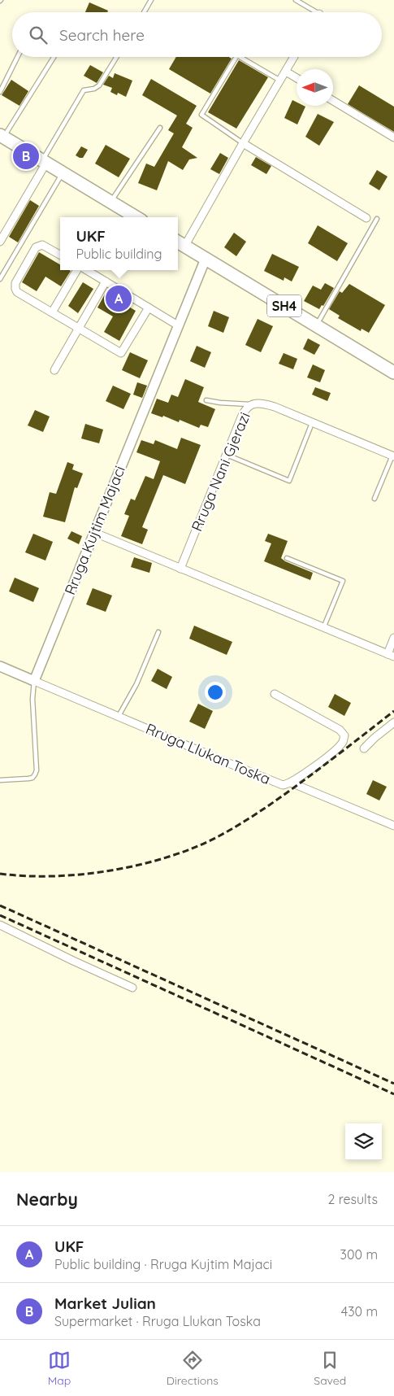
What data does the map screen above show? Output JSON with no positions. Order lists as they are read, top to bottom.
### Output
{
  "streets": {
    "main road": ["SH4"],
    "street": ["Rruga Nani Gjerazi", "Rruga Kujtim Majaci", "Rruga Llukan Toska"]
  },
  "crossings": [
    ["SH4", "Rruga Kujtim Majaci"],
    ["Rruga Kujtim Majaci", "Rruga Llukan Toska"]
  ],
  "north": "left",
  "page": {
    "search": "Search here",
    "pins": ["B", "A"],
    "popup": ["UKF", "Public building"],
    "heading": ["Nearby", "2 results"],
    "list": [
      {
        "mark": "A",
        "name": "UKF",
        "note": "Public building · Rruga Kujtim Majaci",
        "value": "300 m"
      },
      {
        "mark": "B",
        "name": "Market Julian",
        "note": "Supermarket · Rruga Llukan Toska",
        "value": "430 m"
      }
    ],
    "nav": ["Map", "Directions", "Saved"]
  }
}
